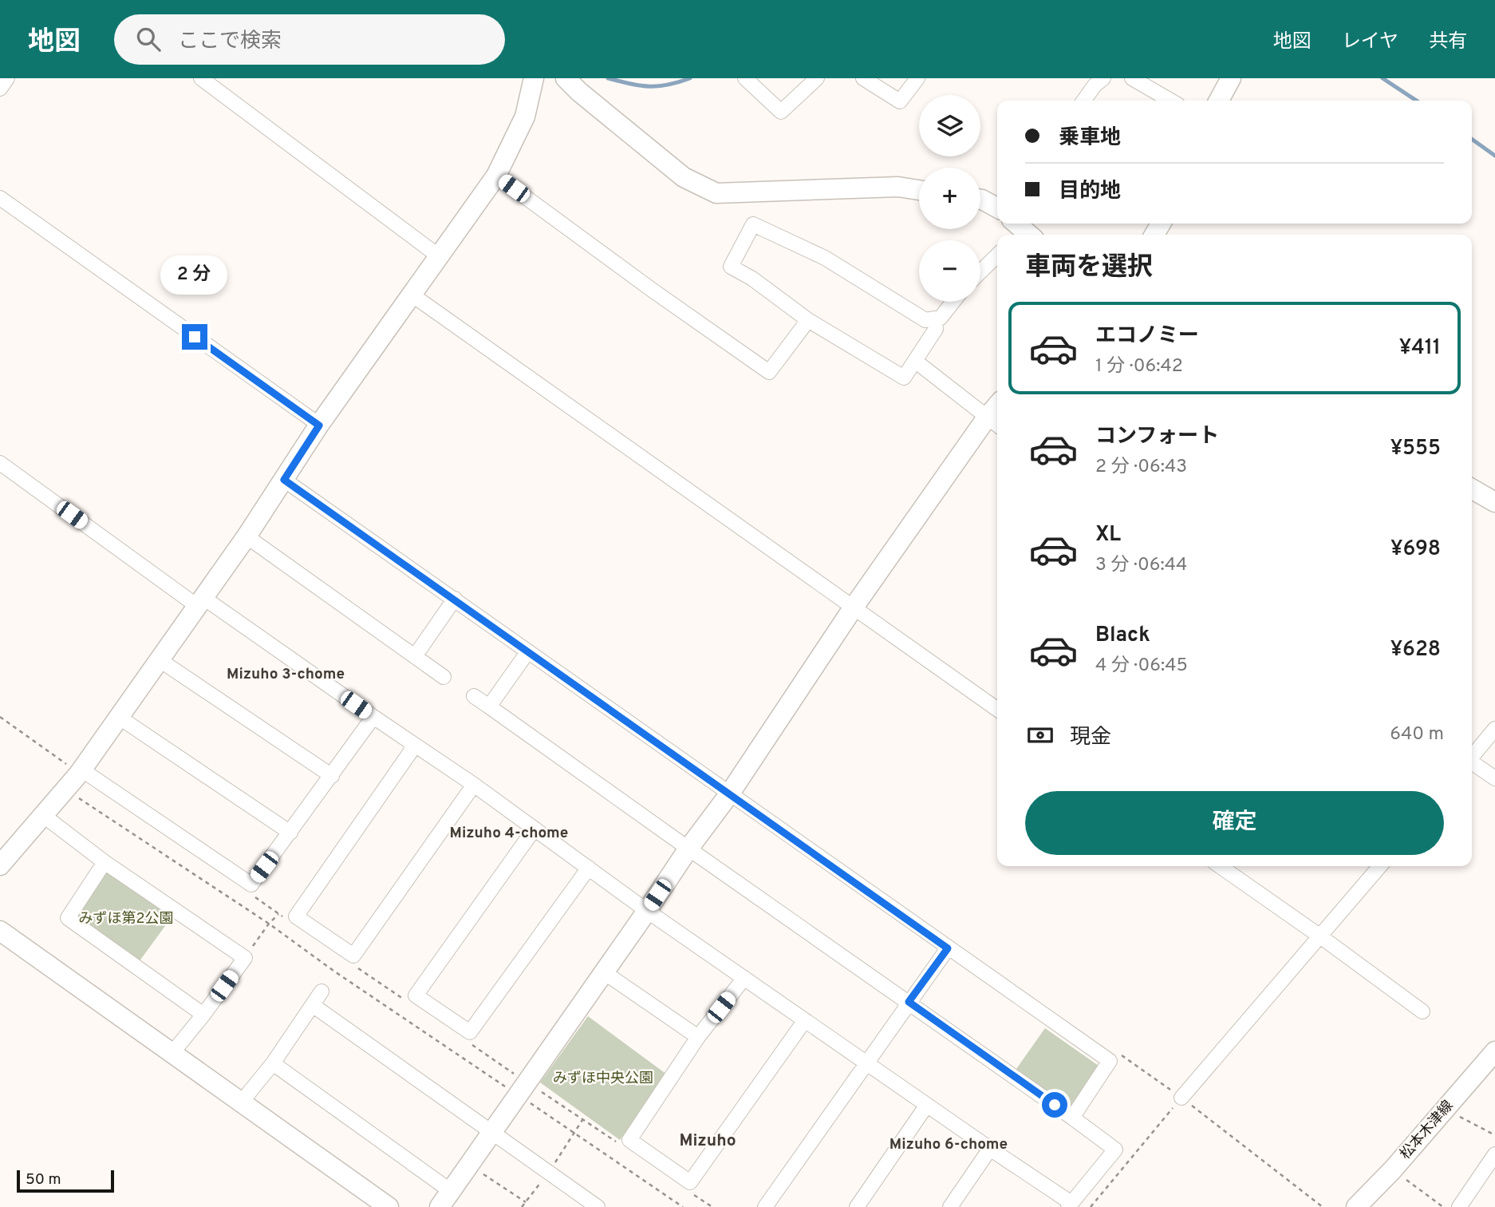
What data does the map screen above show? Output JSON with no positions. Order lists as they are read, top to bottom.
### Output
{
  "streets": {
    "street": ["松本木津線"]
  },
  "districts": [
    "Mizuho 3-chome",
    "Mizuho 4-chome",
    "Mizuho",
    "Mizuho 6-chome"
  ],
  "parks": ["みずほ第2公園", "みずほ中央公園"],
  "scale_bar": "50 m",
  "page": {
    "header": "地図",
    "search": "ここで検索",
    "nav": ["地図", "レイヤ", "共有"],
    "map_buttons": ["+", "−"],
    "banner": ["乗車地", "目的地"],
    "heading": "車両を選択",
    "bubble": "2 分",
    "list": [
      {
        "name": "エコノミー",
        "note": "1 分 · 06:42",
        "value": "¥411"
      },
      {
        "name": "コンフォート",
        "note": "2 分 · 06:43",
        "value": "¥555"
      },
      {
        "name": "XL",
        "note": "3 分 · 06:44",
        "value": "¥698"
      },
      {
        "name": "Black",
        "note": "4 分 · 06:45",
        "value": "¥628"
      }
    ],
    "pay": ["現金", "640 m"],
    "buttons": "確定",
    "scale": "50 m"
  }
}
